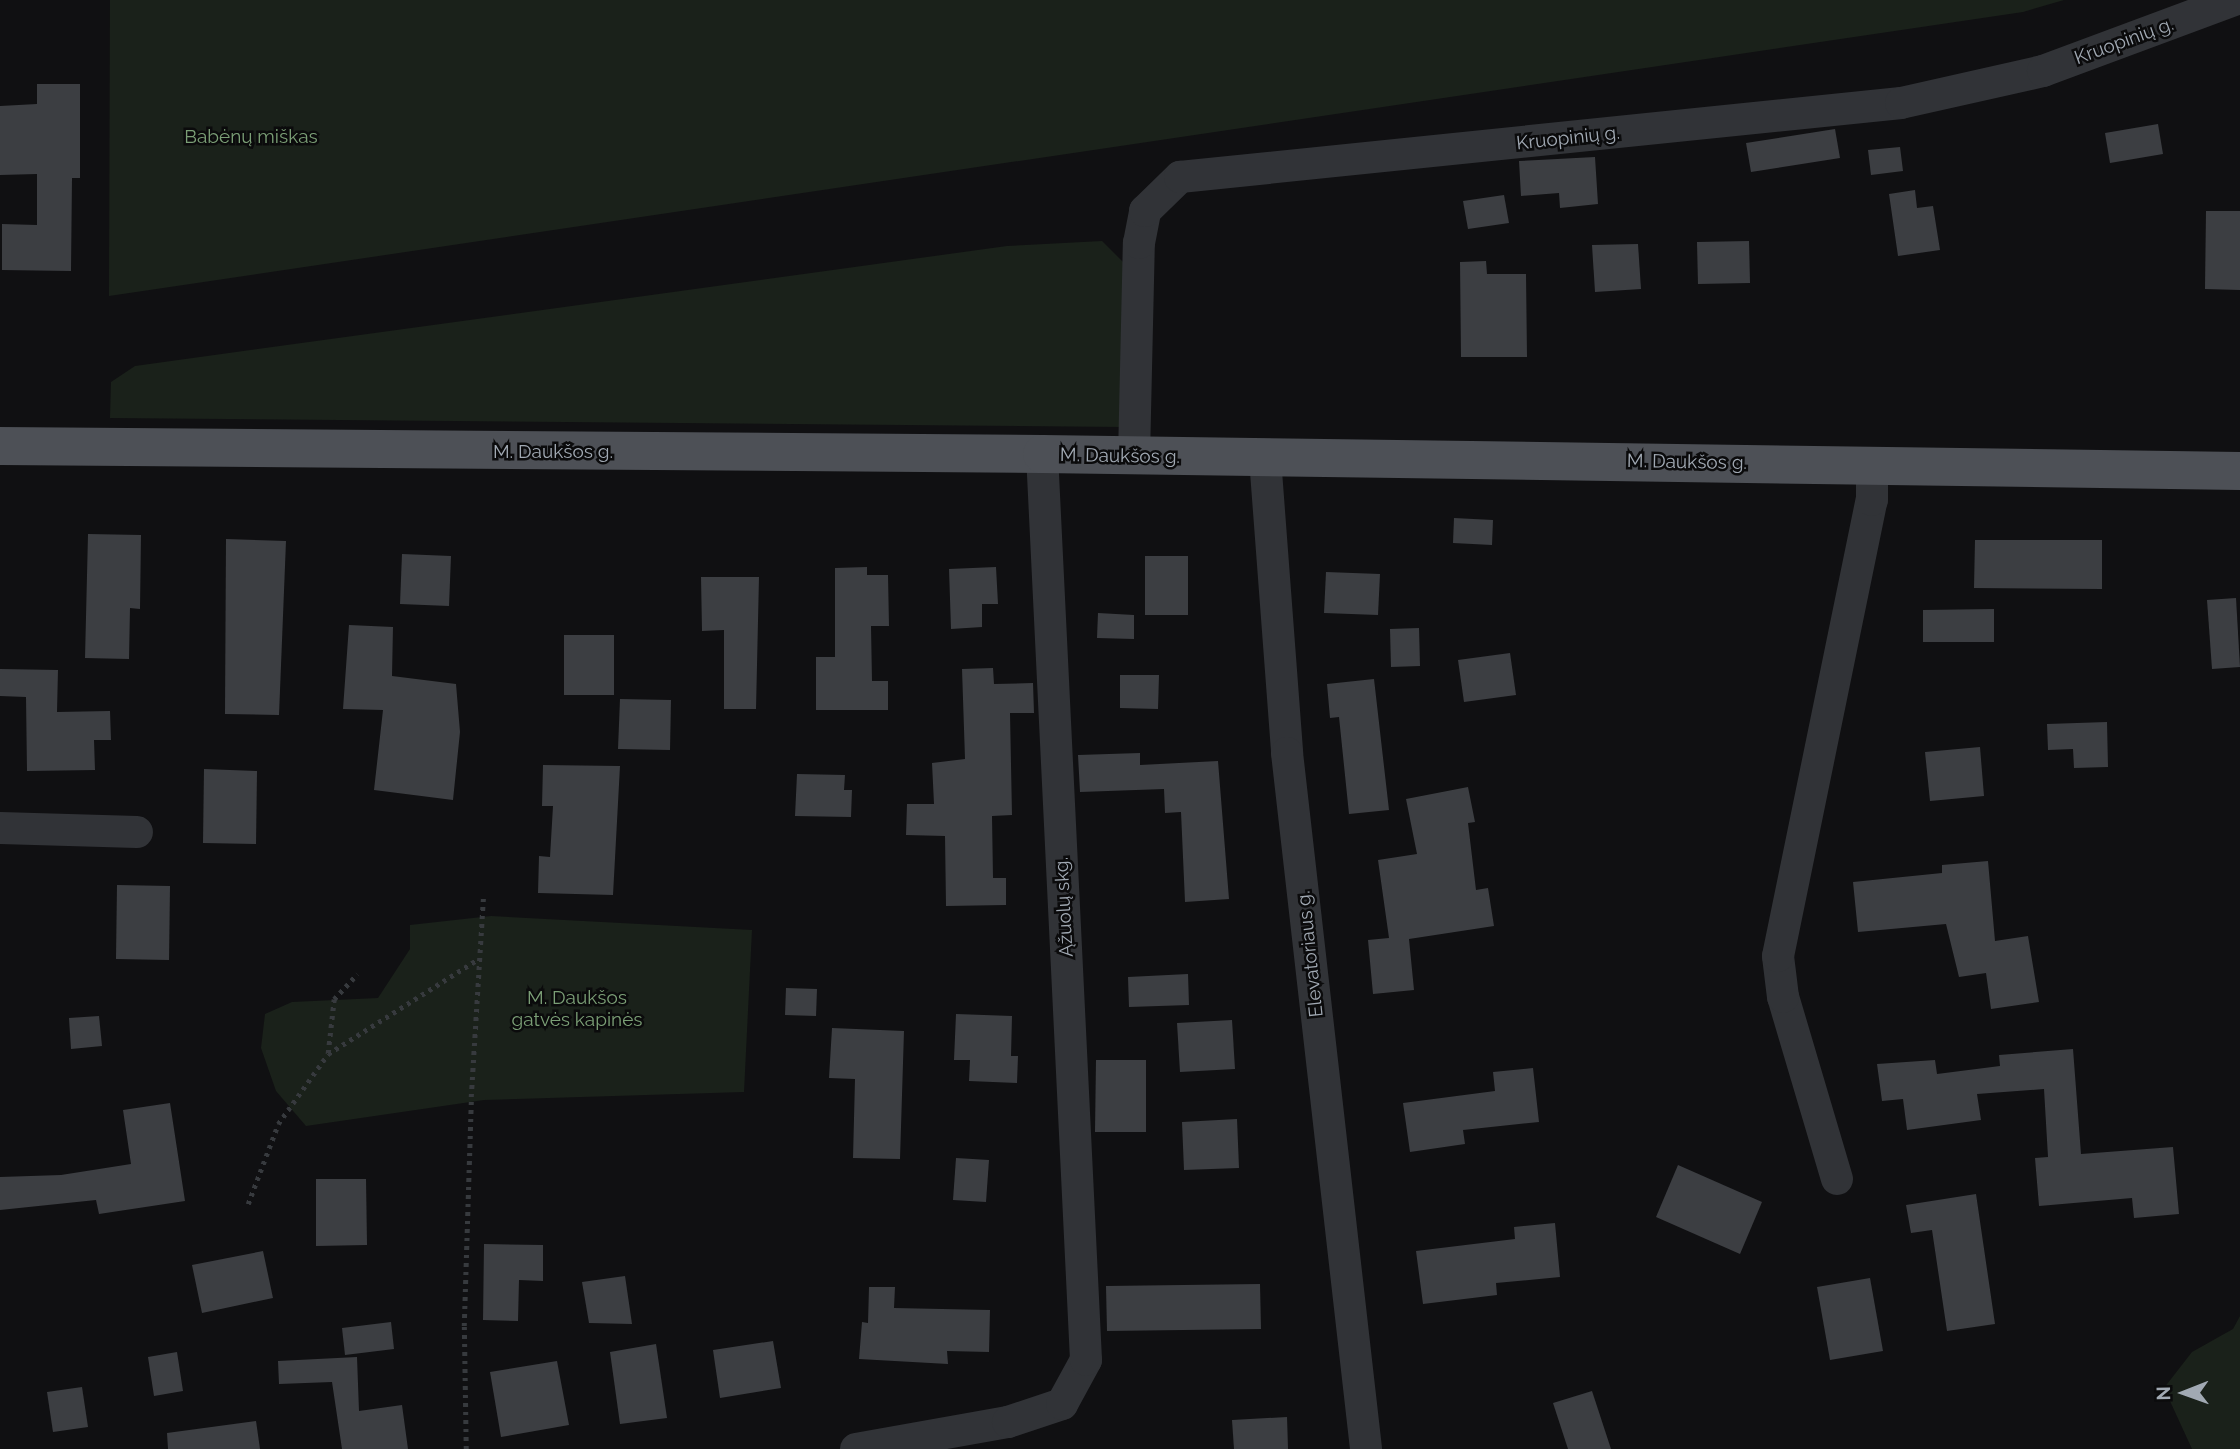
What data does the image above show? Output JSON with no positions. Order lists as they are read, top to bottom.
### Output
{
  "streets": {
    "main road": ["M. Daukšos g."],
    "street": ["Kruopinių g.", "Ąžuolų skg.", "Elevatoriaus g."]
  },
  "crossings": [
    ["Kruopinių g.", "M. Daukšos g."],
    ["M. Daukšos g.", "Ąžuolų skg."],
    ["M. Daukšos g.", "Elevatoriaus g."]
  ],
  "parks": ["Babėnų miškas", "M. Daukšos gatvės kapinės"],
  "north": "left"
}
